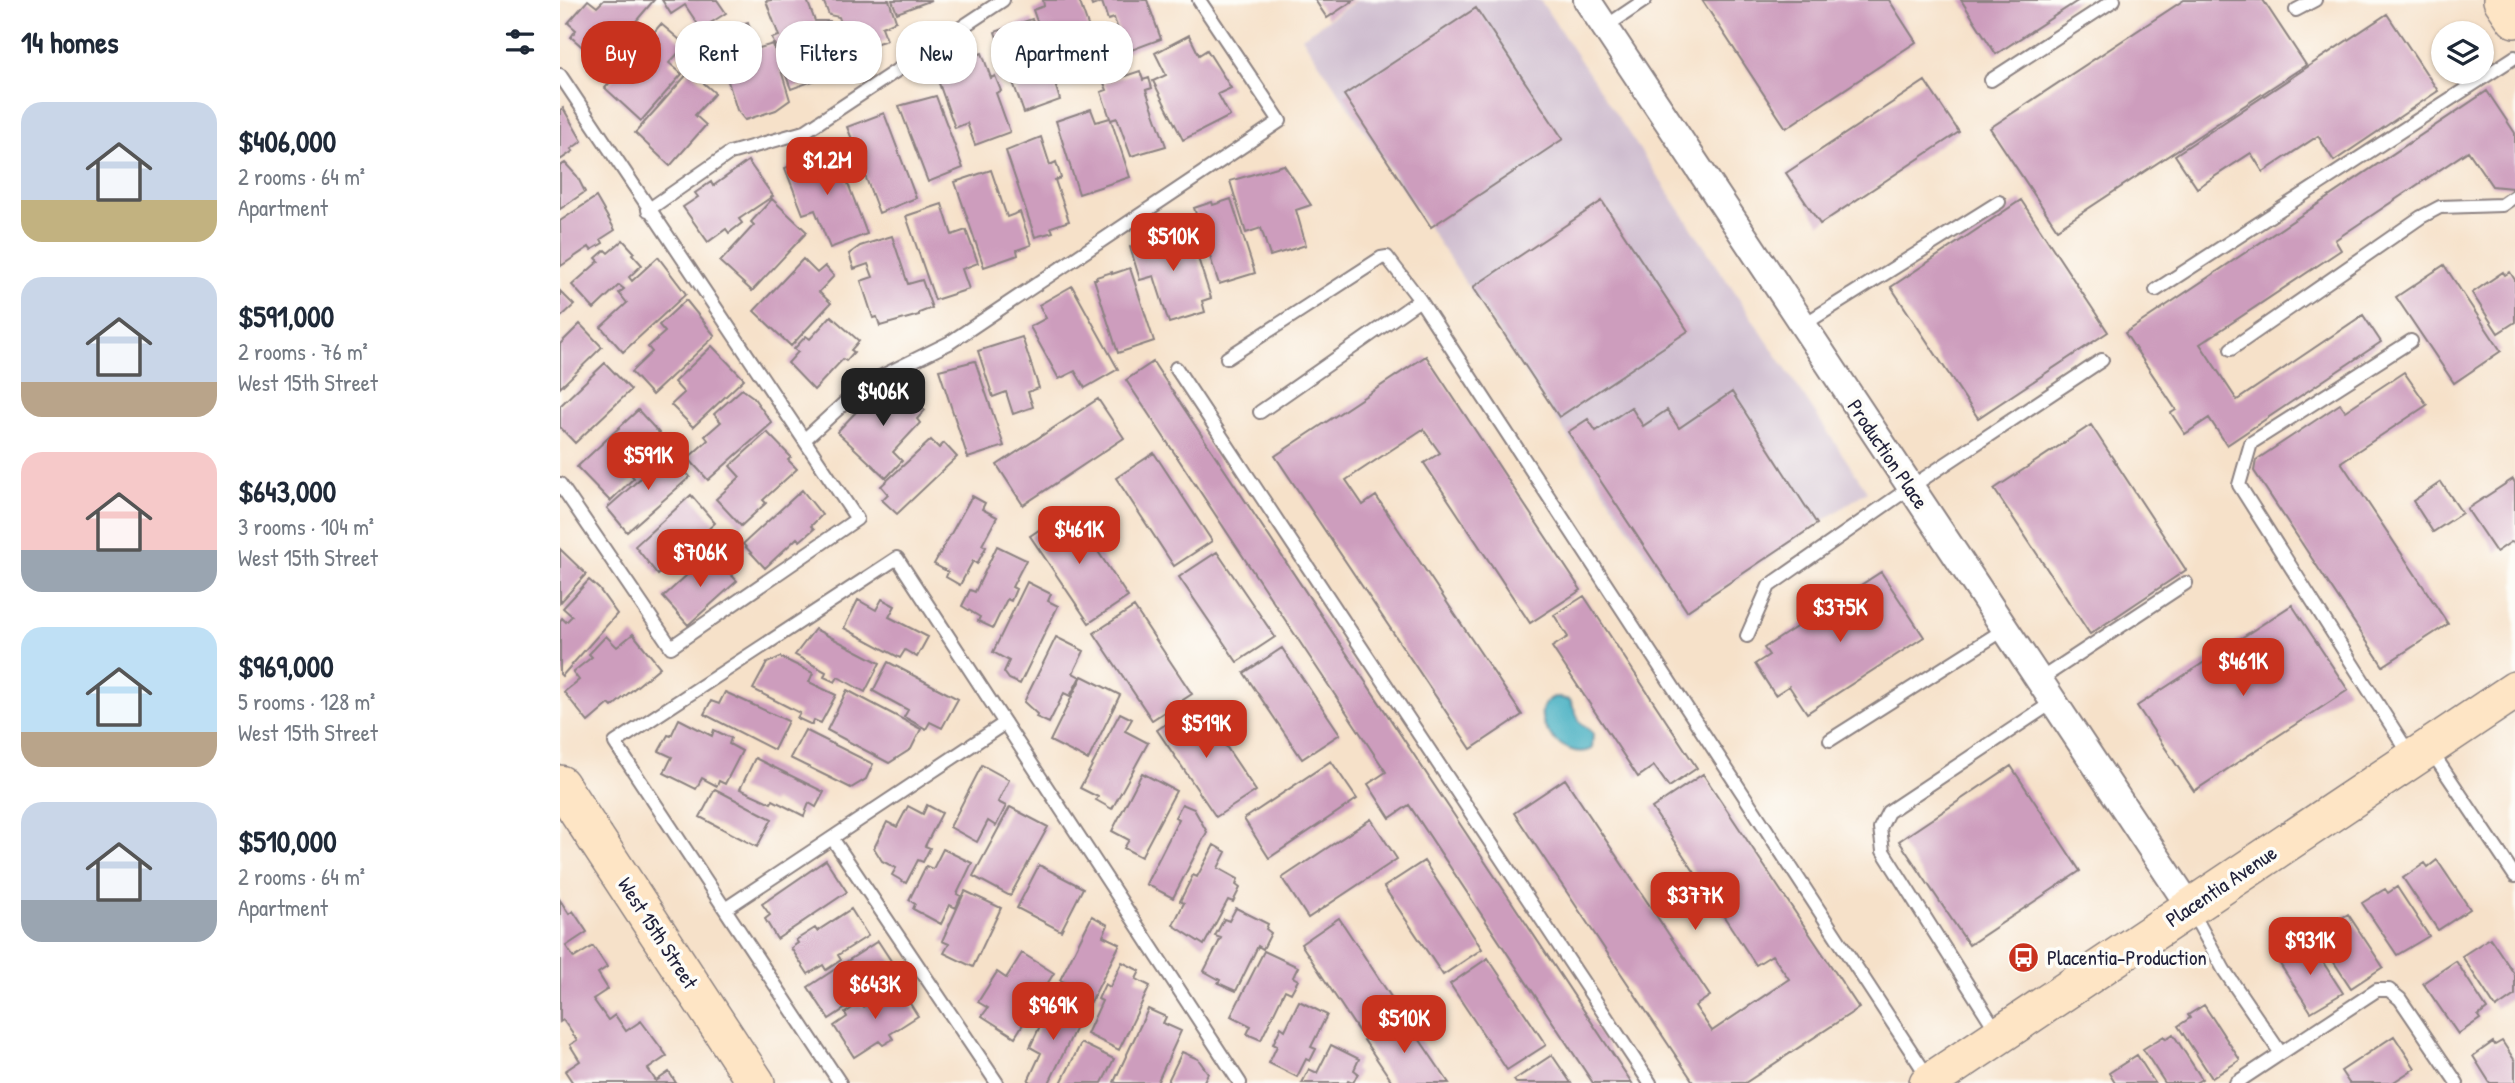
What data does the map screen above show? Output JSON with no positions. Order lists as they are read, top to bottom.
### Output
{
  "streets": {
    "main road": ["Placentia Avenue", "West 15th Street"],
    "street": ["Production Place"]
  },
  "crossings": [
    ["Production Place", "Placentia Avenue"]
  ],
  "places": {
    "bus stop": ["Placentia-Production"]
  },
  "page": {
    "heading": "14 homes",
    "chip": [
      "Buy",
      "Rent",
      "Filters",
      "New",
      "Apartment"
    ],
    "list": [
      {
        "name": "$406,000",
        "note": "2 rooms · 64 m² · Apartment"
      },
      {
        "name": "$591,000",
        "note": "2 rooms · 76 m² · West 15th Street"
      },
      {
        "name": "$643,000",
        "note": "3 rooms · 104 m² · West 15th Street"
      },
      {
        "name": "$969,000",
        "note": "5 rooms · 128 m² · West 15th Street"
      },
      {
        "name": "$510,000",
        "note": "2 rooms · 64 m² · Apartment"
      }
    ],
    "price": [
      "$1.2M",
      "$510K",
      "$406K",
      "$591K",
      "$461K",
      "$706K",
      "$375K",
      "$461K",
      "$519K",
      "$377K",
      "$931K",
      "$643K",
      "$969K",
      "$510K"
    ]
  }
}
